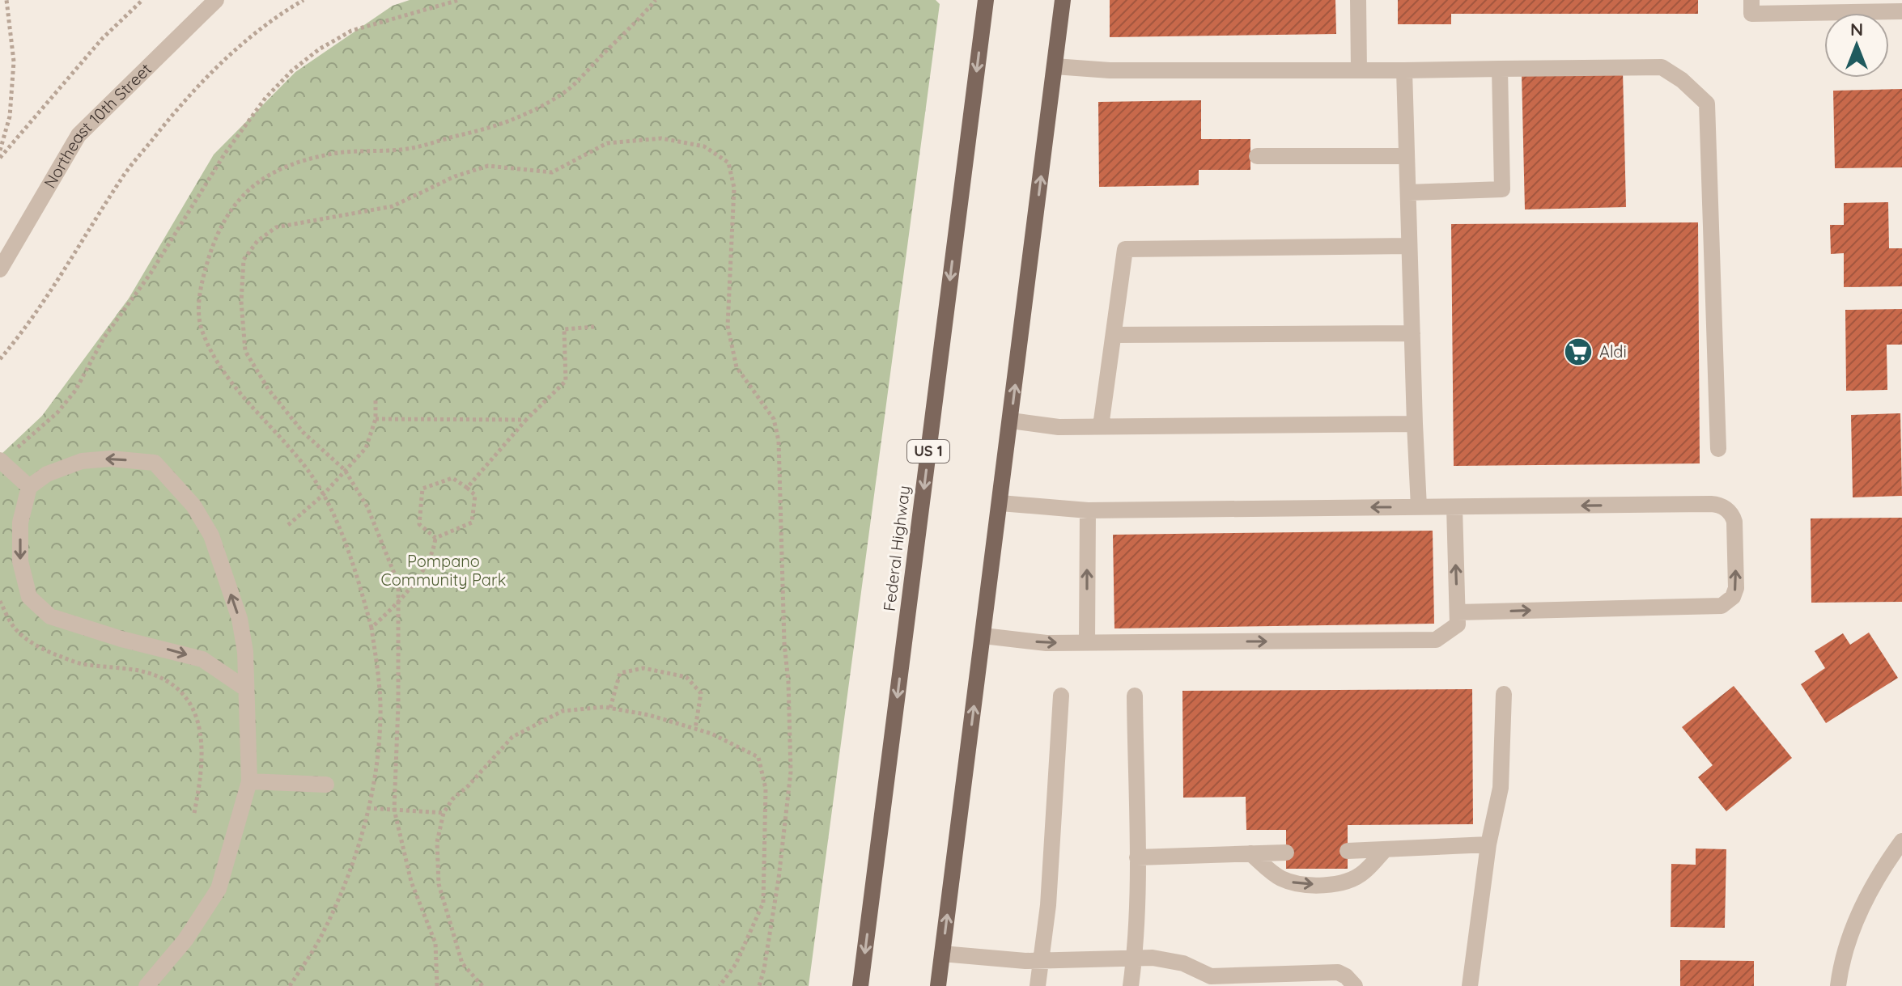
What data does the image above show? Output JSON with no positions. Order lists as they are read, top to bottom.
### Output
{
  "streets": {
    "main road": ["US 1", "Federal Highway"],
    "street": ["Northeast 10th Street"]
  },
  "parks": ["Pompano Community Park"],
  "places": {
    "supermarket": ["Aldi"]
  },
  "north": "top"
}
